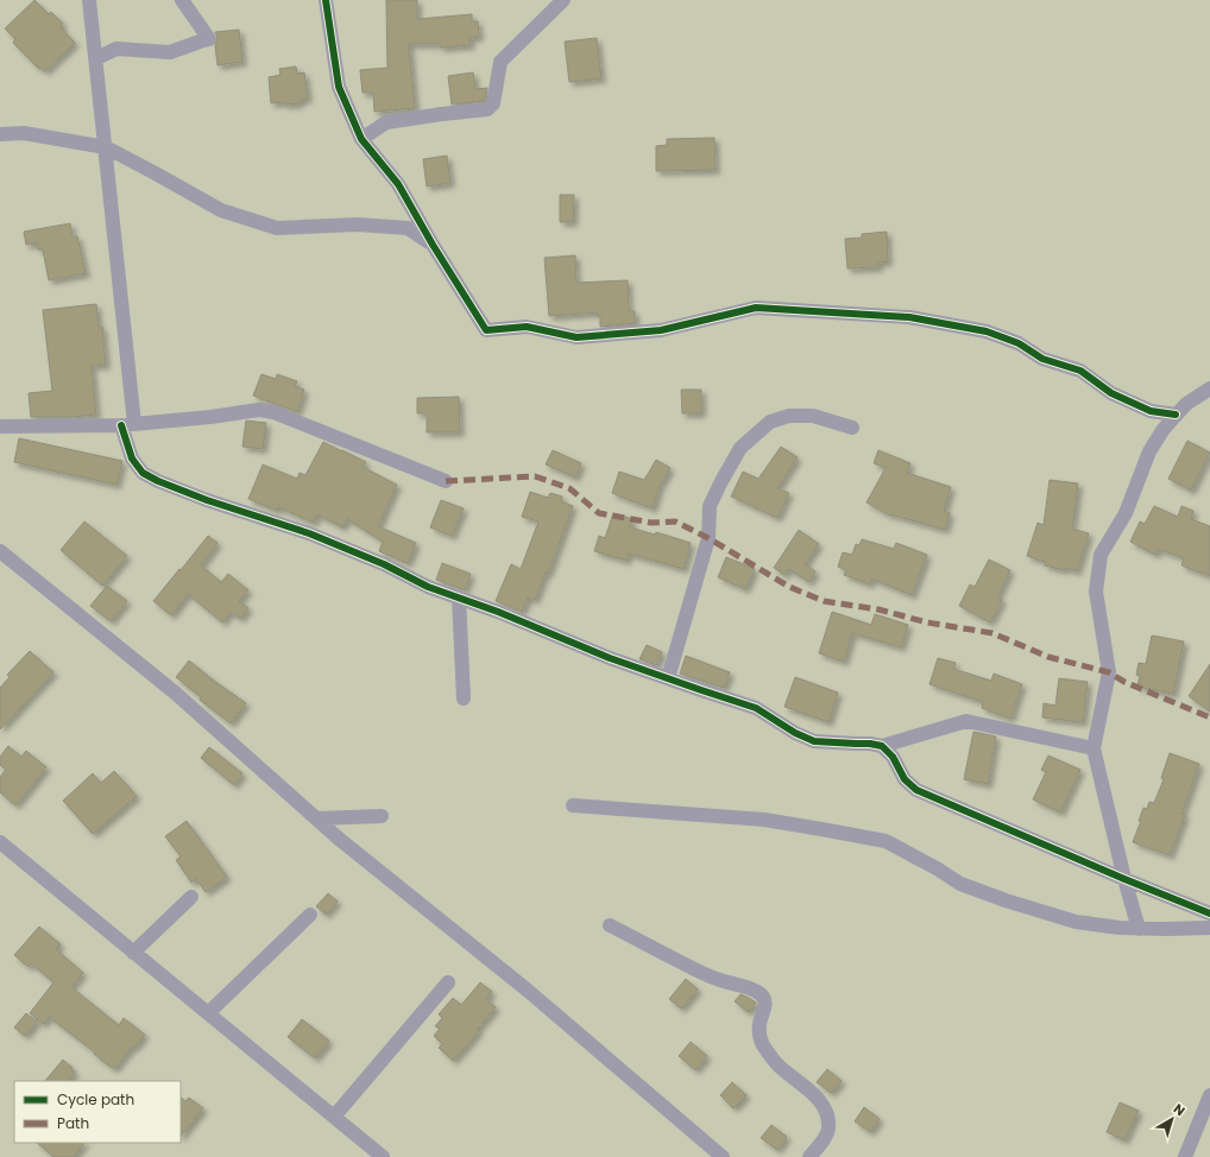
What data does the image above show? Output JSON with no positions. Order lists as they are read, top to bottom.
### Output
{
  "legend": ["Cycle path", "Path"],
  "north": "top right"
}
